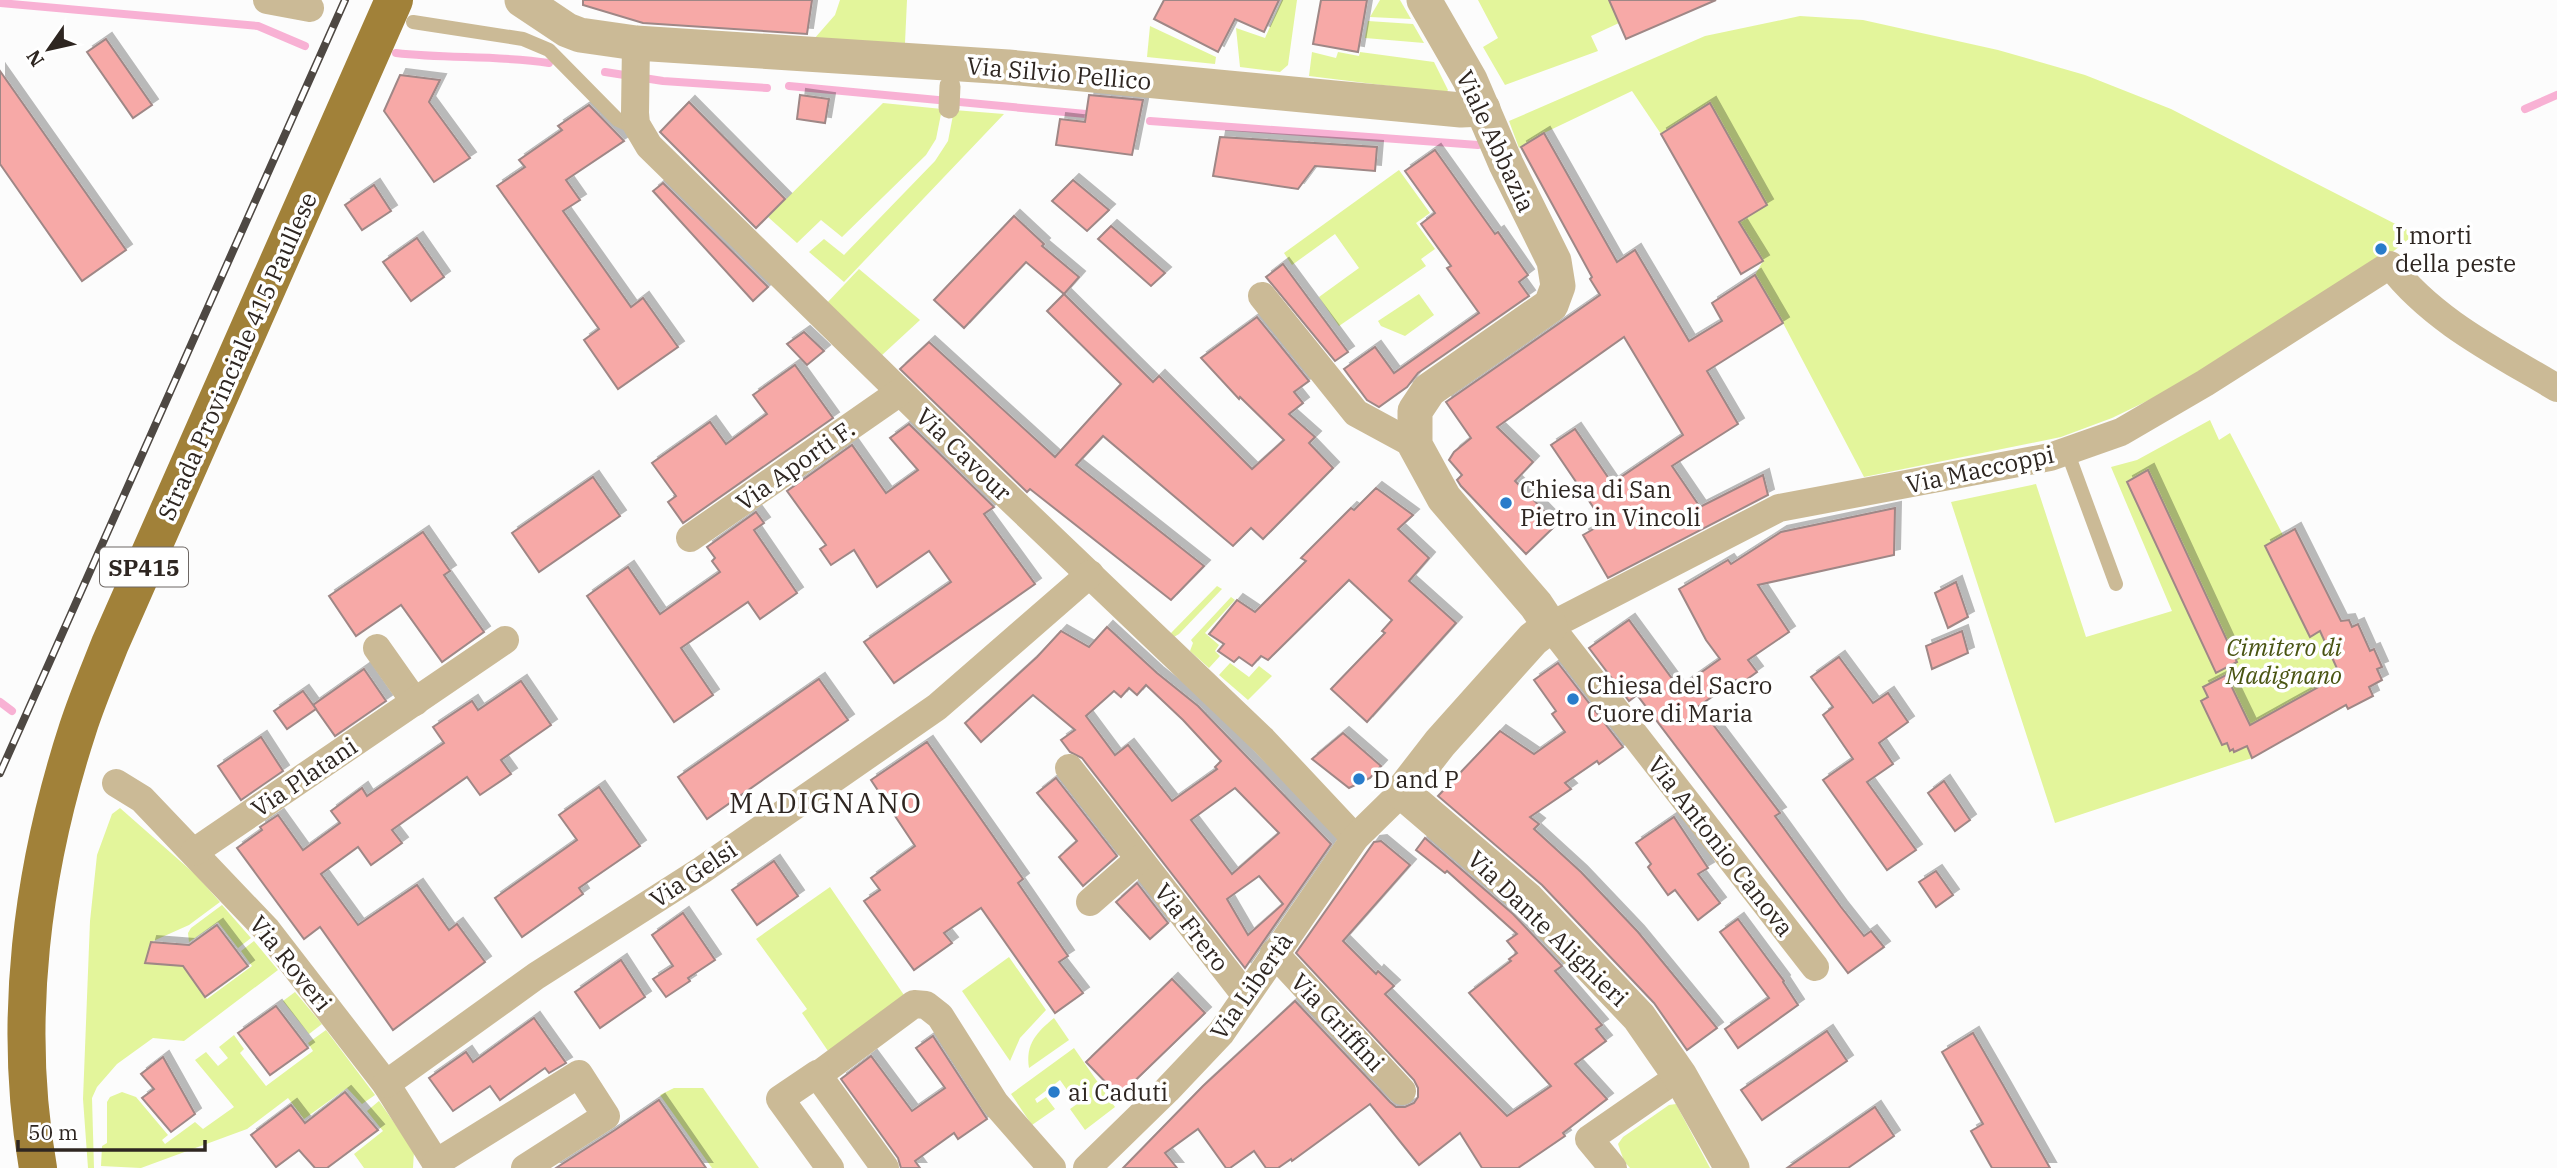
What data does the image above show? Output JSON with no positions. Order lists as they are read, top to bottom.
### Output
{
  "streets": {
    "main road": ["Strada Provinciale 415 Paullese", "SP415"],
    "street": [
      "Via Silvio Pellico",
      "Viale Abbazia",
      "Via Cavour",
      "Via Aporti F.",
      "Via Maccoppi",
      "Via Platani",
      "Via Antonio Canova",
      "Via Gelsi",
      "Via Frero",
      "Via Dante Alighieri",
      "Via Roveri",
      "Via Libertà",
      "Via Griffini"
    ]
  },
  "crossings": [
    ["Via Silvio Pellico", "Viale Abbazia"],
    ["Via Cavour", "Via Aporti F."],
    ["Via Cavour", "Via Gelsi"],
    ["Via Cavour", "Via Libertà"],
    ["Via Maccoppi", "Via Antonio Canova"],
    ["Via Platani", "Via Roveri"],
    ["Via Gelsi", "Via Roveri"],
    ["Via Frero", "Via Libertà"],
    ["Via Dante Alighieri", "Via Libertà"],
    ["Via Libertà", "Via Griffini"]
  ],
  "districts": ["MADIGNANO"],
  "parks": ["Cimitero di Madignano"],
  "places": [
    "I morti della peste",
    "Chiesa di San Pietro in Vincoli",
    "Chiesa del Sacro Cuore di Maria",
    "D and P",
    "ai Caduti"
  ],
  "scale_bar": "50 m",
  "north": "bottom left"
}
